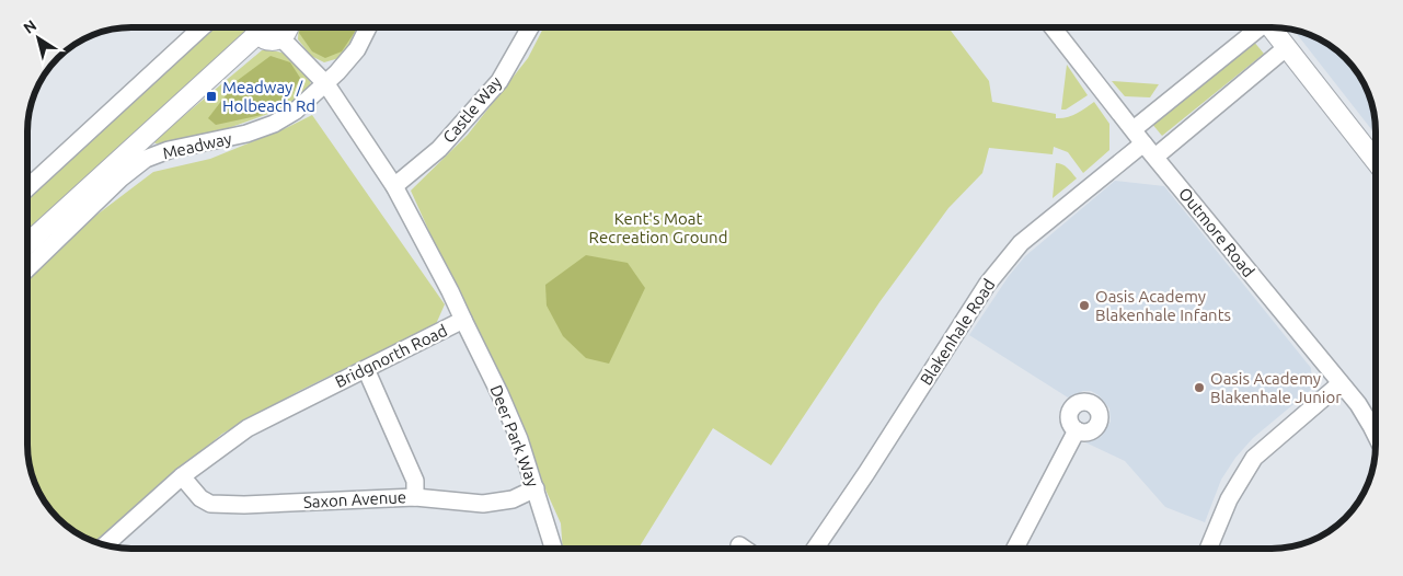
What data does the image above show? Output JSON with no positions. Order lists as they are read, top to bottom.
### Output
{
  "streets": {
    "street": [
      "Castle Way",
      "Meadway",
      "Outmore Road",
      "Blakenhale Road",
      "Bridgnorth Road",
      "Deer Park Way",
      "Saxon Avenue"
    ]
  },
  "crossings": [
    ["Castle Way", "Bridgnorth Road"],
    ["Meadway", "Bridgnorth Road"],
    ["Outmore Road", "Blakenhale Road"],
    ["Bridgnorth Road", "Deer Park Way"],
    ["Bridgnorth Road", "Saxon Avenue"],
    ["Deer Park Way", "Saxon Avenue"]
  ],
  "parks": ["Kent's Moat Recreation Ground"],
  "places": {
    "transit": ["Meadway / Holbeach Rd"],
    "other": ["Oasis Academy Blakenhale Infants", "Oasis Academy Blakenhale Junior"]
  },
  "north": "top left"
}
